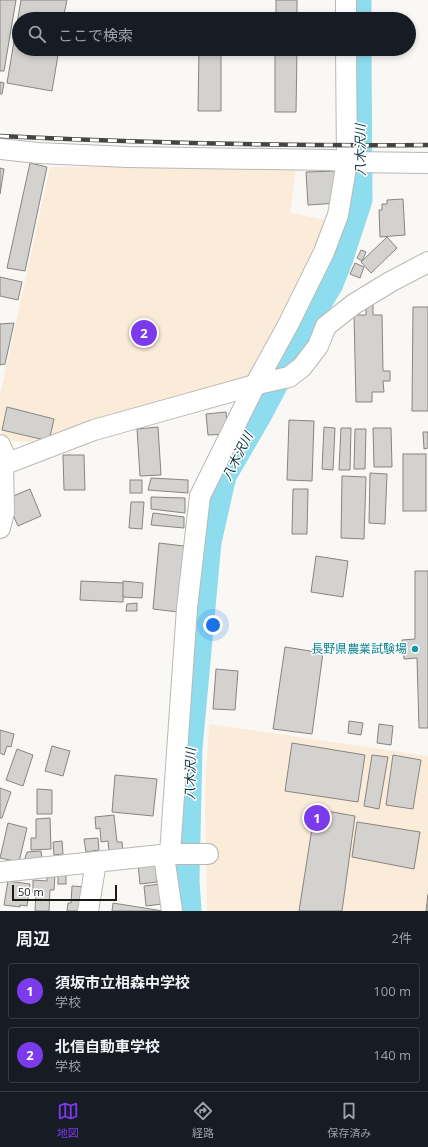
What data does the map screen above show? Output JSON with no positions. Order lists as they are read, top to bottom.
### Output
{
  "water": ["八木沢川"],
  "places": ["長野県農業試験場"],
  "scale_bar": "50 m",
  "page": {
    "search": "ここで検索",
    "pins": ["2", "1"],
    "scale": "50 m",
    "heading": ["周辺", "2件"],
    "list": [
      {
        "mark": "1",
        "name": "須坂市立相森中学校",
        "note": "学校",
        "value": "100 m"
      },
      {
        "mark": "2",
        "name": "北信自動車学校",
        "note": "学校",
        "value": "140 m"
      }
    ],
    "nav": ["地図", "経路", "保存済み"]
  }
}
